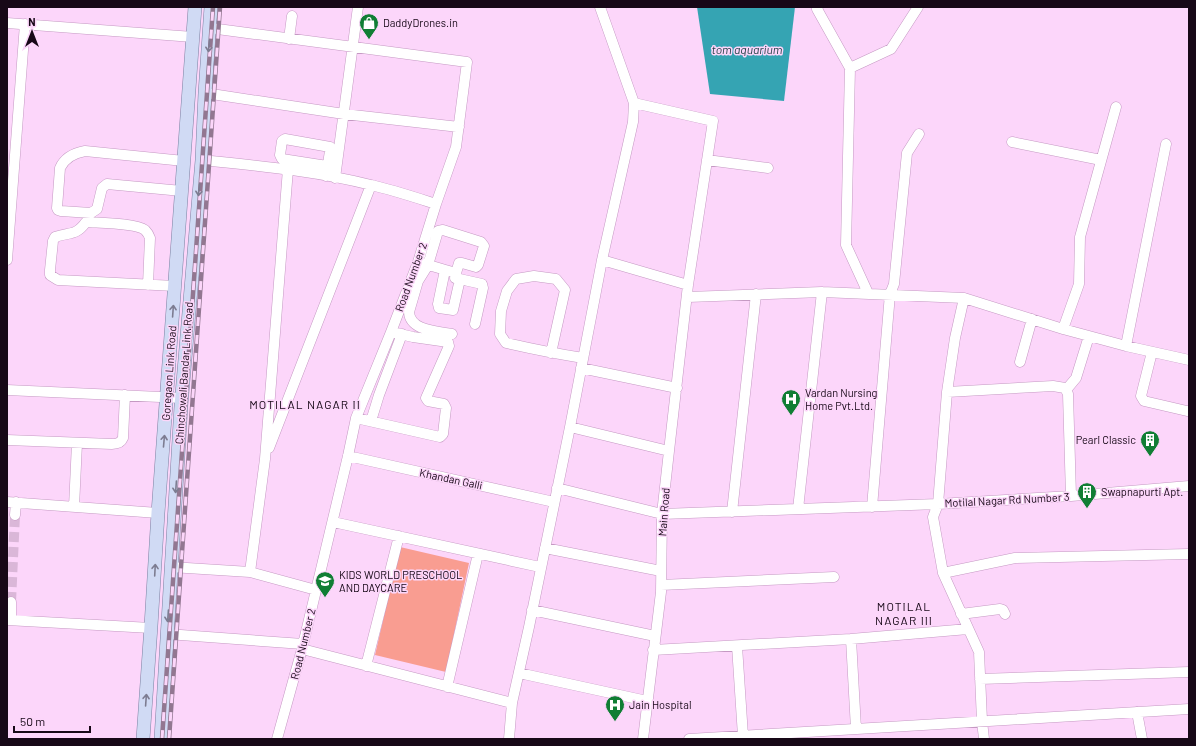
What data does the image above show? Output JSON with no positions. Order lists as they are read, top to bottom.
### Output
{
  "streets": {
    "main road": ["Goregaon Link Road", "Chinchowali Bandar Link Road"],
    "street": [
      "Road Number 2",
      "Khandan Galli",
      "Motilal Nagar Rd Number 3",
      "Main Road"
    ]
  },
  "crossings": [
    ["Road Number 2", "Chinchowali Bandar Link Road"],
    ["Road Number 2", "Khandan Galli"]
  ],
  "one_way": ["Goregaon Link Road", "Chinchowali Bandar Link Road"],
  "districts": ["MOTILAL NAGAR II", "MOTILAL NAGAR III"],
  "water": ["tom aquarium"],
  "places": {
    "shop": ["DaddyDrones.in"],
    "hospital": ["Vardan Nursing Home Pvt.Ltd.", "Jain Hospital"],
    "building": ["Pearl Classic", "Swapnapurti Apt."],
    "school or university": ["KIDS WORLD PRESCHOOL AND DAYCARE"]
  },
  "scale_bar": "50 m",
  "north": "top"
}
